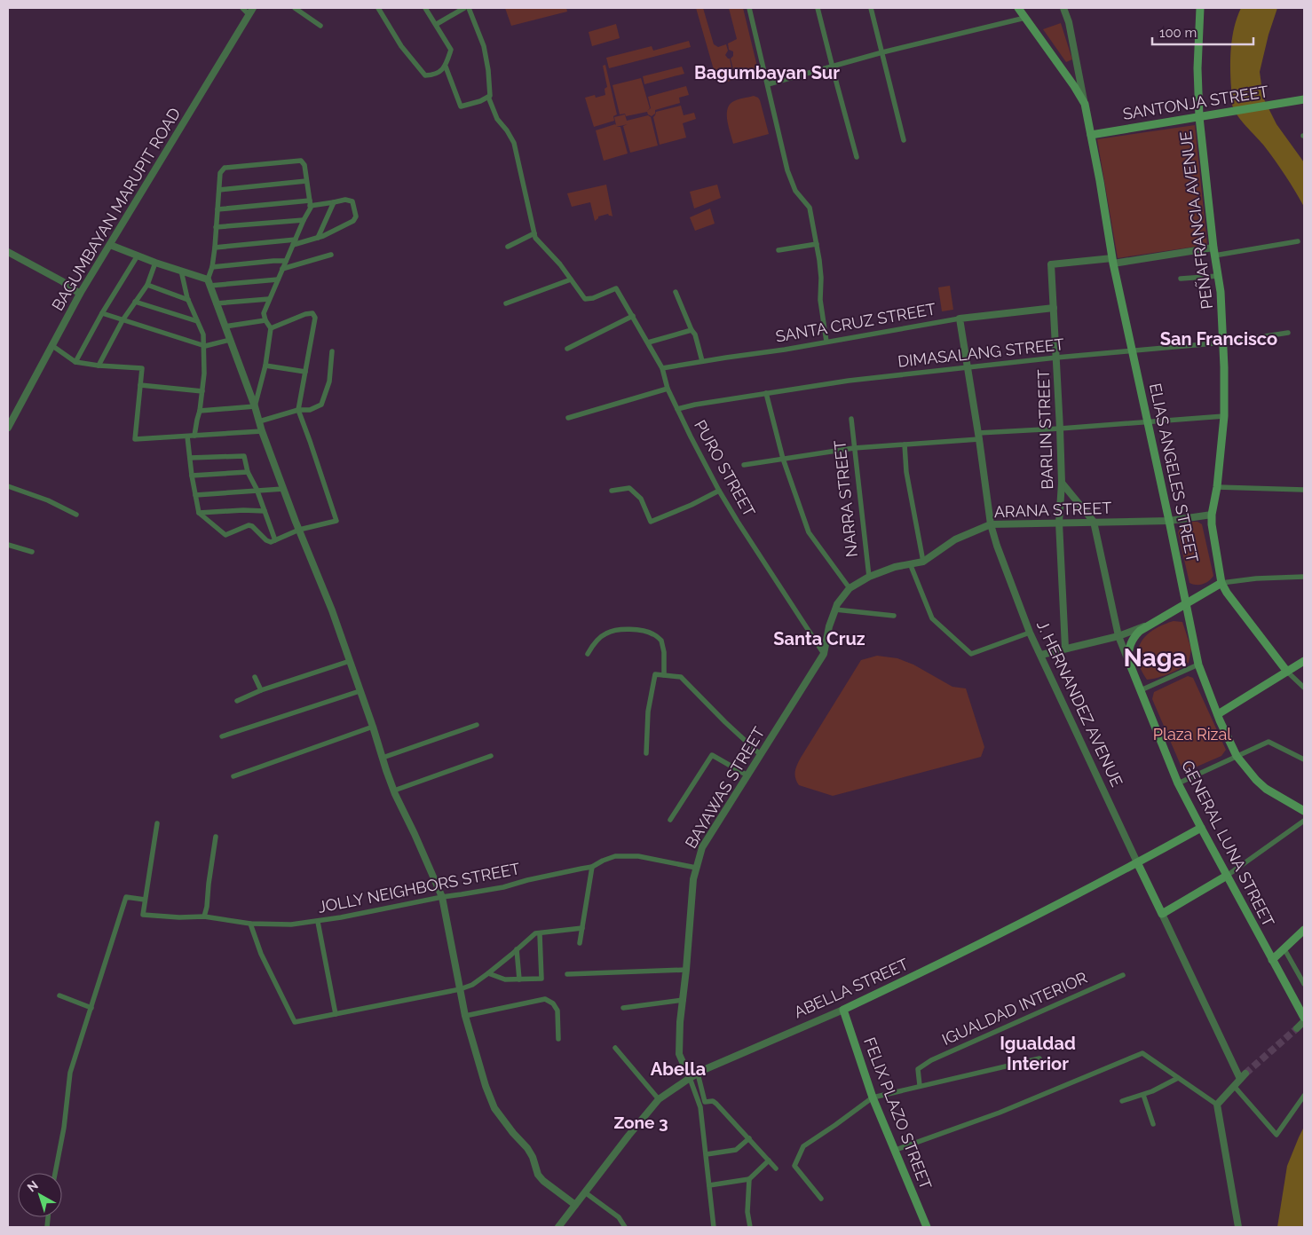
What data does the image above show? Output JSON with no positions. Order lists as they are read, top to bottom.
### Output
{
  "streets": {
    "main road": [
      "SANTONJA STREET",
      "PEÑAFRANCIA AVENUE",
      "ELIAS ANGELES STREET",
      "J. HERNANDEZ AVENUE",
      "GENERAL LUNA STREET",
      "ABELLA STREET",
      "FELIX PLAZO STREET"
    ],
    "street": [
      "BAGUMBAYAN MARUPIT ROAD",
      "SANTA CRUZ STREET",
      "DIMASALANG STREET",
      "BARLIN STREET",
      "PURO STREET",
      "NARRA STREET",
      "ARANA STREET",
      "BAYAWAS STREET",
      "JOLLY NEIGHBORS STREET",
      "IGUALDAD INTERIOR"
    ]
  },
  "crossings": [
    ["SANTONJA STREET", "PEÑAFRANCIA AVENUE"],
    ["SANTONJA STREET", "ELIAS ANGELES STREET"],
    ["PEÑAFRANCIA AVENUE", "DIMASALANG STREET"],
    ["PEÑAFRANCIA AVENUE", "ARANA STREET"],
    ["SANTA CRUZ STREET", "BARLIN STREET"],
    ["SANTA CRUZ STREET", "PURO STREET"],
    ["SANTA CRUZ STREET", "J. HERNANDEZ AVENUE"],
    ["DIMASALANG STREET", "BARLIN STREET"],
    ["DIMASALANG STREET", "PURO STREET"],
    ["DIMASALANG STREET", "ELIAS ANGELES STREET"],
    ["DIMASALANG STREET", "J. HERNANDEZ AVENUE"],
    ["BARLIN STREET", "ELIAS ANGELES STREET"],
    ["BARLIN STREET", "ARANA STREET"],
    ["BARLIN STREET", "GENERAL LUNA STREET"],
    ["PURO STREET", "ARANA STREET"],
    ["PURO STREET", "BAYAWAS STREET"],
    ["ELIAS ANGELES STREET", "ARANA STREET"],
    ["NARRA STREET", "ARANA STREET"],
    ["ARANA STREET", "J. HERNANDEZ AVENUE"],
    ["ARANA STREET", "BAYAWAS STREET"],
    ["ARANA STREET", "GENERAL LUNA STREET"],
    ["J. HERNANDEZ AVENUE", "ABELLA STREET"],
    ["BAYAWAS STREET", "JOLLY NEIGHBORS STREET"],
    ["BAYAWAS STREET", "ABELLA STREET"],
    ["GENERAL LUNA STREET", "ABELLA STREET"],
    ["ABELLA STREET", "FELIX PLAZO STREET"]
  ],
  "districts": [
    "Bagumbayan Sur",
    "San Francisco",
    "Santa Cruz",
    "Naga",
    "Igualdad Interior",
    "Abella",
    "Zone 3"
  ],
  "parks": ["Plaza Rizal"],
  "scale_bar": "100 m",
  "north": "top left"
}
